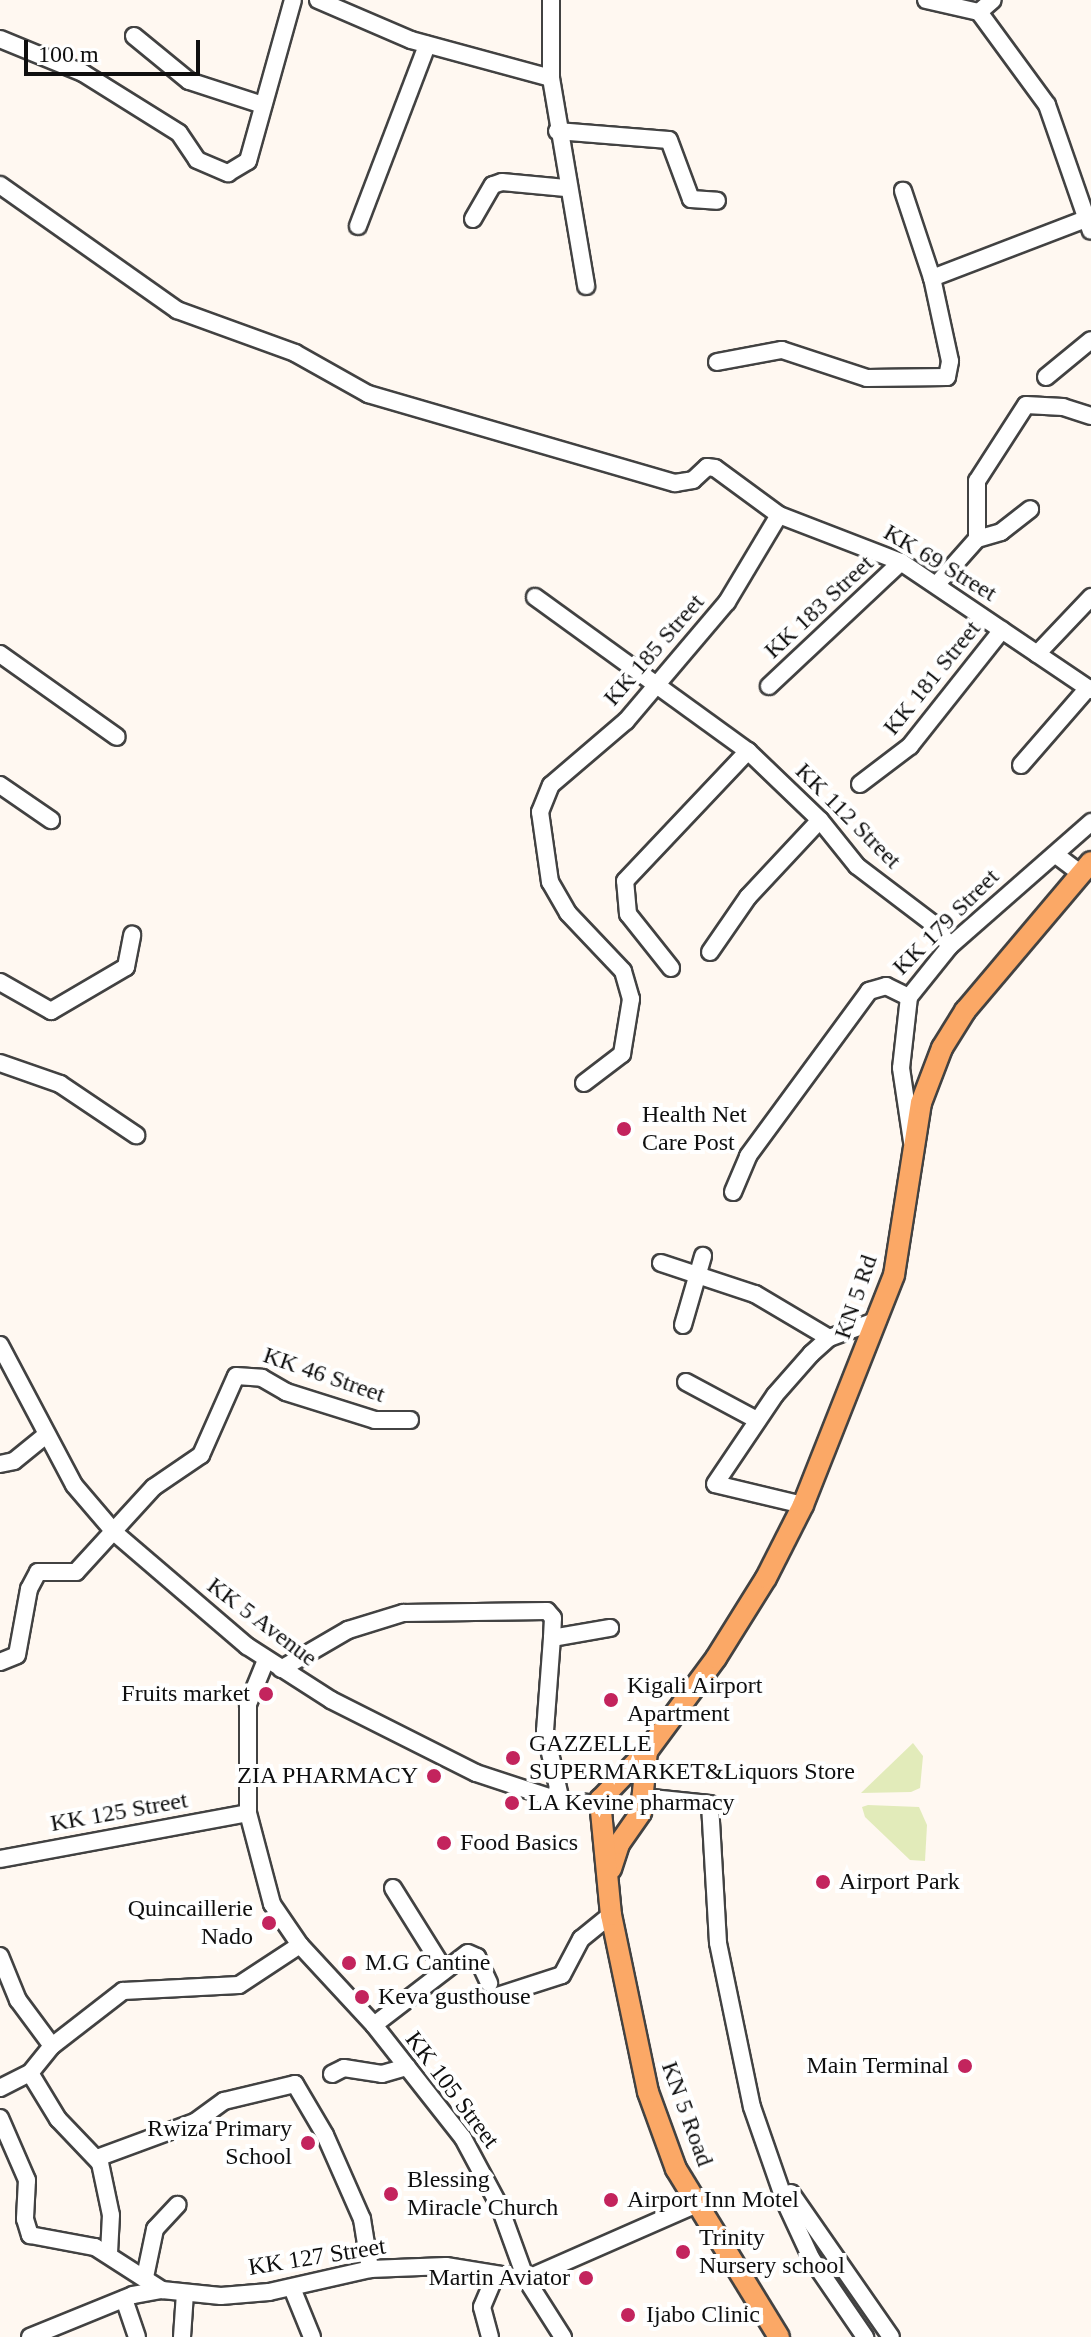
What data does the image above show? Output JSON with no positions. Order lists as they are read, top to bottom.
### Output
{
  "streets": {
    "main road": ["KN 5 Rd", "KN 5 Road"],
    "street": [
      "KK 69 Street",
      "KK 183 Street",
      "KK 185 Street",
      "KK 181 Street",
      "KK 112 Street",
      "KK 179 Street",
      "KK 46 Street",
      "KK 5 Avenue",
      "KK 125 Street",
      "KK 105 Street",
      "KK 127 Street"
    ]
  },
  "crossings": [
    ["KK 69 Street", "KK 183 Street"],
    ["KK 69 Street", "KK 185 Street"],
    ["KK 69 Street", "KK 181 Street"],
    ["KK 185 Street", "KK 112 Street"],
    ["KK 112 Street", "KK 179 Street"],
    ["KN 5 Rd", "KK 5 Avenue"],
    ["KN 5 Rd", "KN 5 Road"],
    ["KK 46 Street", "KK 5 Avenue"],
    ["KK 5 Avenue", "KK 105 Street"],
    ["KK 125 Street", "KK 105 Street"],
    ["KK 105 Street", "KK 127 Street"]
  ],
  "places": [
    "Health Net Care Post",
    "Fruits market",
    "Kigali Airport Apartment",
    "GAZZELLE SUPERMARKET&Liquors Store",
    "ZIA PHARMACY",
    "LA Kevine pharmacy",
    "Food Basics",
    "Airport Park",
    "Quincaillerie Nado",
    "M.G Cantine",
    "Keva gusthouse",
    "Main Terminal",
    "Rwiza Primary School",
    "Blessing Miracle Church",
    "Airport Inn Motel",
    "Trinity Nursery school",
    "Martin Aviator",
    "Ijabo Clinic"
  ],
  "scale_bar": "100 m"
}
